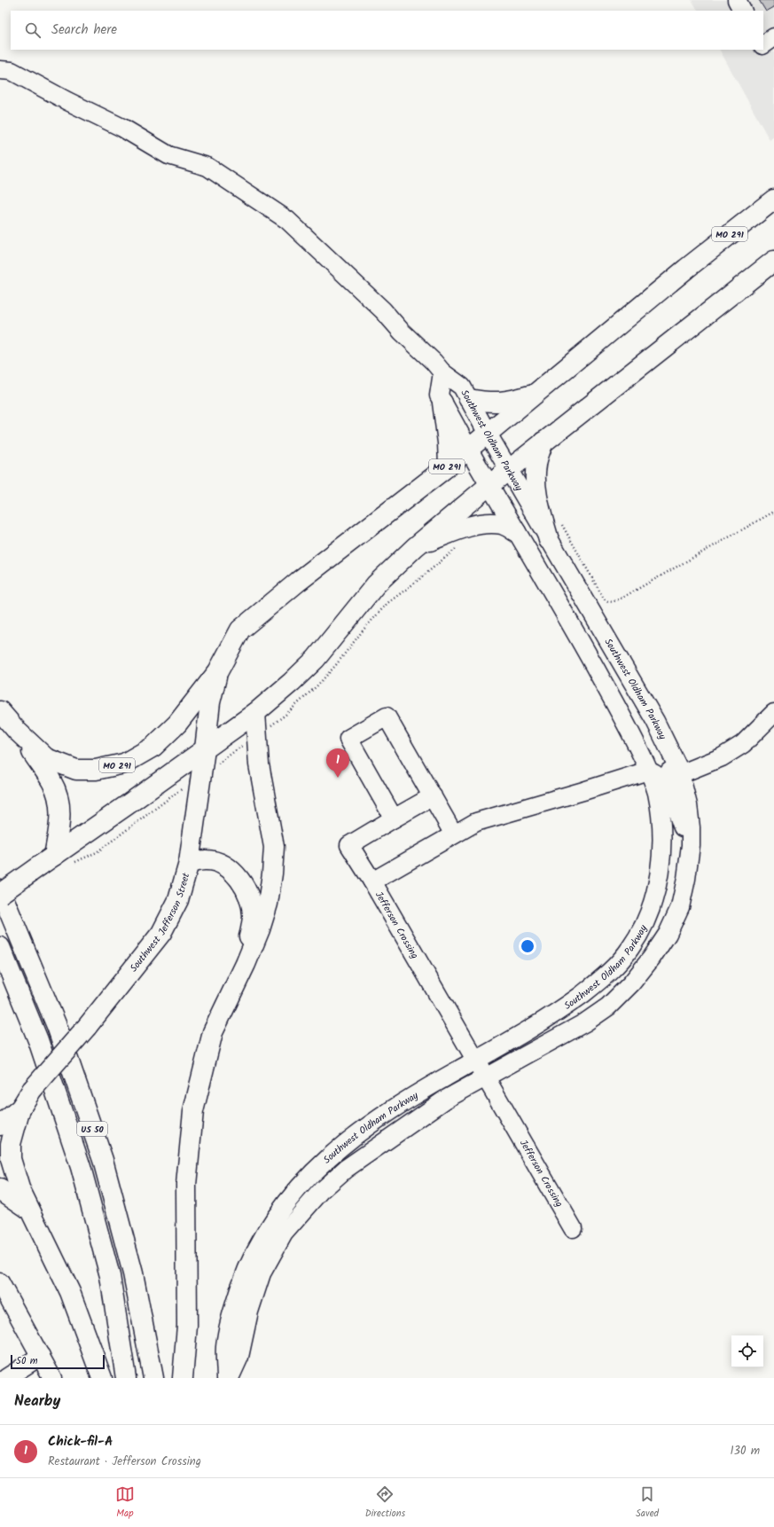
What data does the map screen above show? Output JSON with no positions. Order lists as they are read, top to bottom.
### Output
{
  "streets": {
    "main road": ["MO 291", "Southwest Jefferson Street", "US 50"],
    "street": ["Southwest Oldham Parkway", "Jefferson Crossing"]
  },
  "crossings": [
    ["MO 291", "Southwest Oldham Parkway"],
    ["MO 291", "Southwest Jefferson Street"],
    ["Southwest Oldham Parkway", "Jefferson Crossing"]
  ],
  "scale_bar": "50 m",
  "page": {
    "search": "Search here",
    "pins": "1",
    "scale": "50 m",
    "heading": "Nearby",
    "list": [
      {
        "mark": "1",
        "name": "Chick-fil-A",
        "note": "Restaurant · Jefferson Crossing",
        "value": "130 m"
      }
    ],
    "nav": ["Map", "Directions", "Saved"]
  }
}
